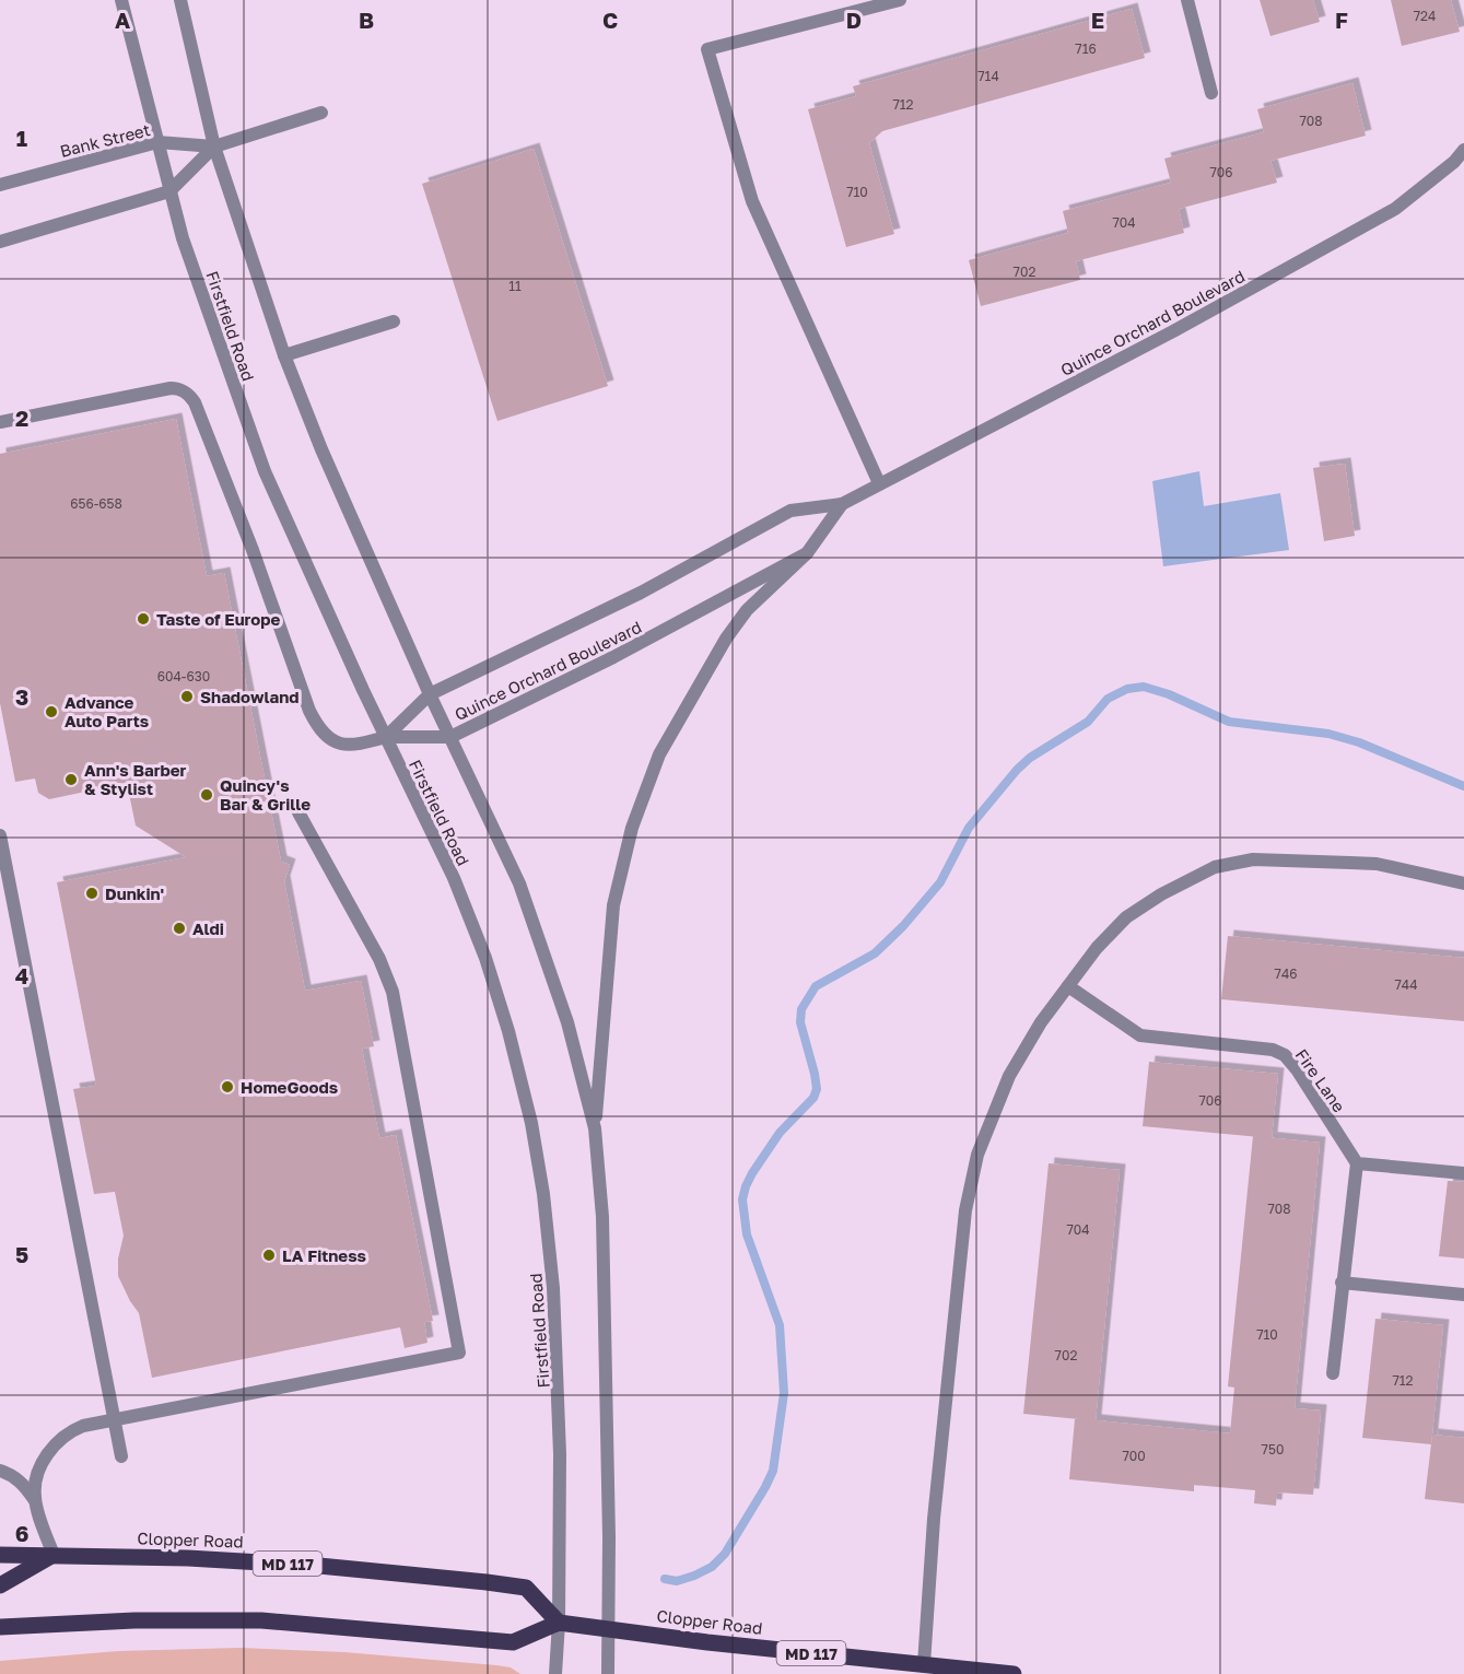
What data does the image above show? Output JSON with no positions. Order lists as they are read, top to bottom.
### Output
{
  "streets": {
    "main road": ["Clopper Road", "MD 117"],
    "street": [
      "Bank Street",
      "Quince Orchard Boulevard",
      "Firstfield Road",
      "Fire Lane"
    ]
  },
  "crossings": [
    ["Bank Street", "Firstfield Road"],
    ["Quince Orchard Boulevard", "Firstfield Road"],
    ["Firstfield Road", "Clopper Road"]
  ],
  "places": [
    "Taste of Europe",
    "Shadowland",
    "Advance Auto Parts",
    "Ann's Barber & Stylist",
    "Quincy's Bar & Grille",
    "Dunkin'",
    "Aldi",
    "HomeGoods",
    "LA Fitness"
  ],
  "house_numbers": [
    "724",
    "716",
    "714",
    "712",
    "708",
    "706",
    "710",
    "704",
    "702",
    "11",
    "656-658",
    "604-630",
    "746",
    "744",
    "706",
    "708",
    "704",
    "710",
    "702",
    "712",
    "750",
    "700"
  ],
  "grid": {
    "columns": [
      "A",
      "B",
      "C",
      "D",
      "E",
      "F"
    ],
    "rows": [
      "1",
      "2",
      "3",
      "4",
      "5",
      "6"
    ]
  }
}
